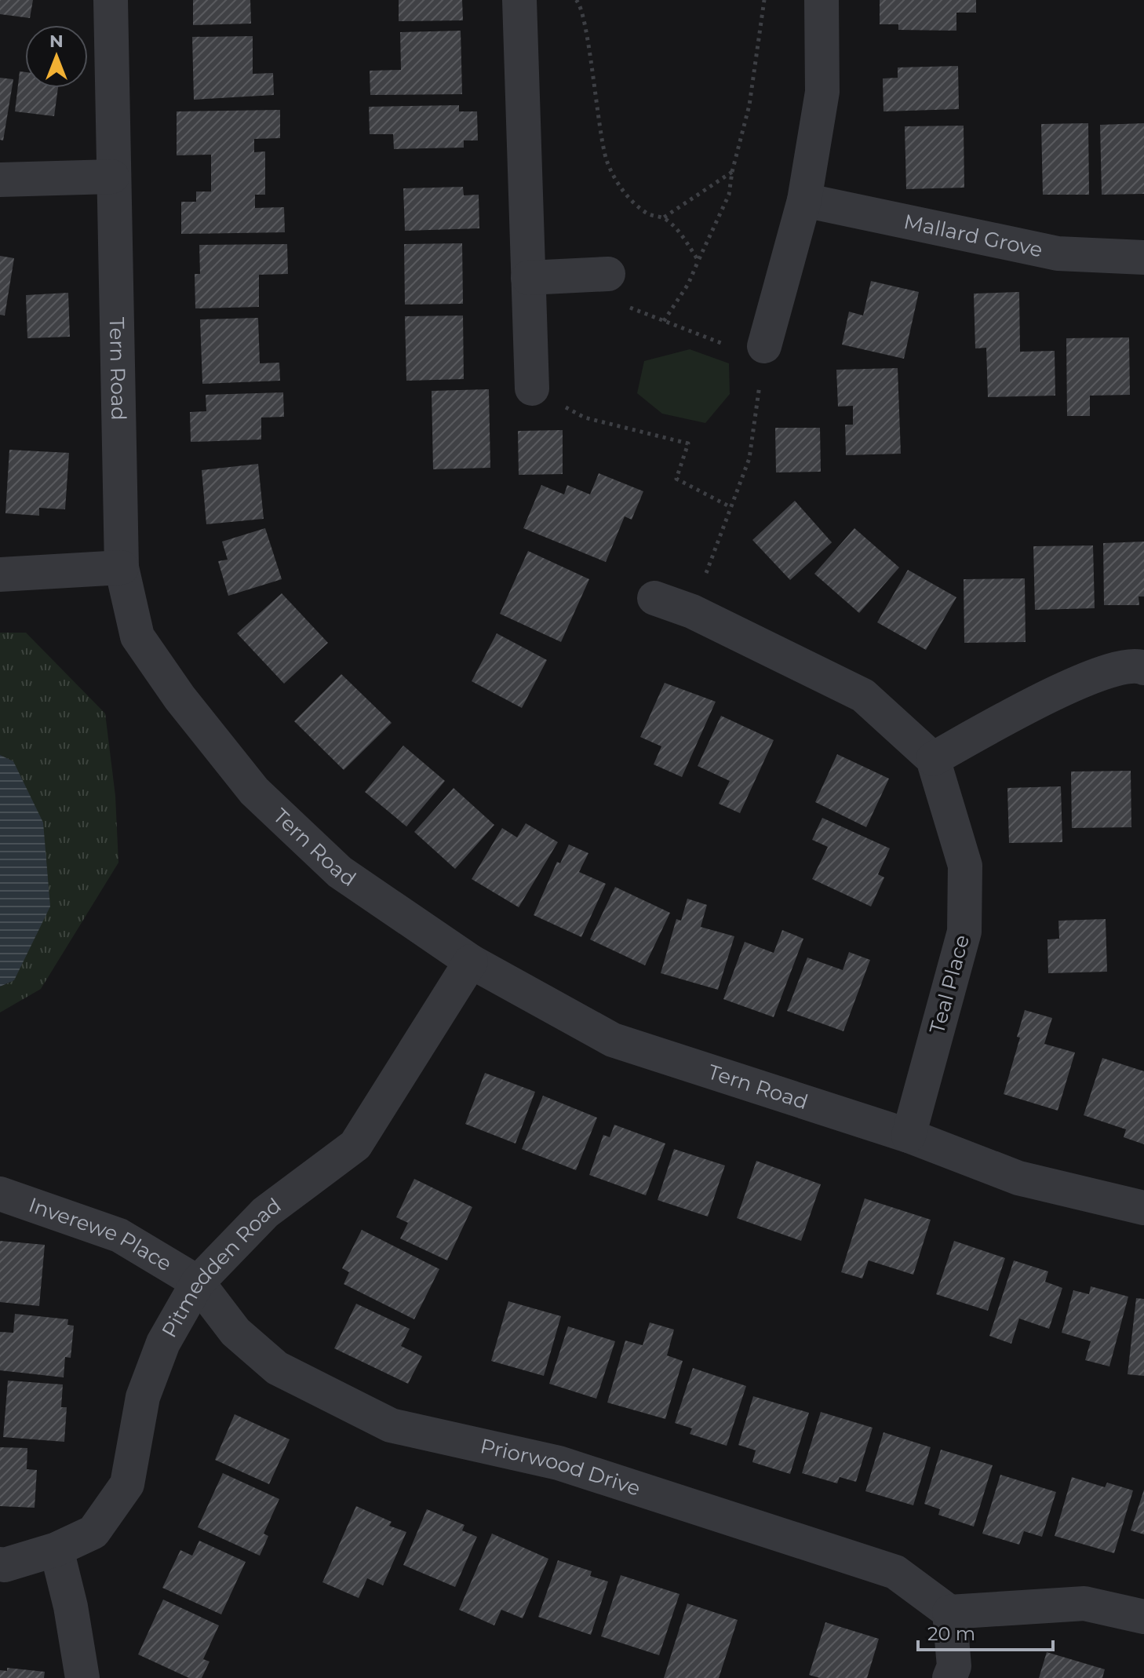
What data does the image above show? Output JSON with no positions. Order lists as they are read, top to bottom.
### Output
{
  "streets": {
    "street": [
      "Mallard Grove",
      "Tern Road",
      "Teal Place",
      "Inverewe Place",
      "Pitmedden Road",
      "Priorwood Drive"
    ]
  },
  "crossings": [
    ["Tern Road", "Teal Place"],
    ["Tern Road", "Pitmedden Road"],
    ["Inverewe Place", "Pitmedden Road"],
    ["Inverewe Place", "Priorwood Drive"],
    ["Pitmedden Road", "Priorwood Drive"]
  ],
  "scale_bar": "20 m",
  "north": "top"
}
